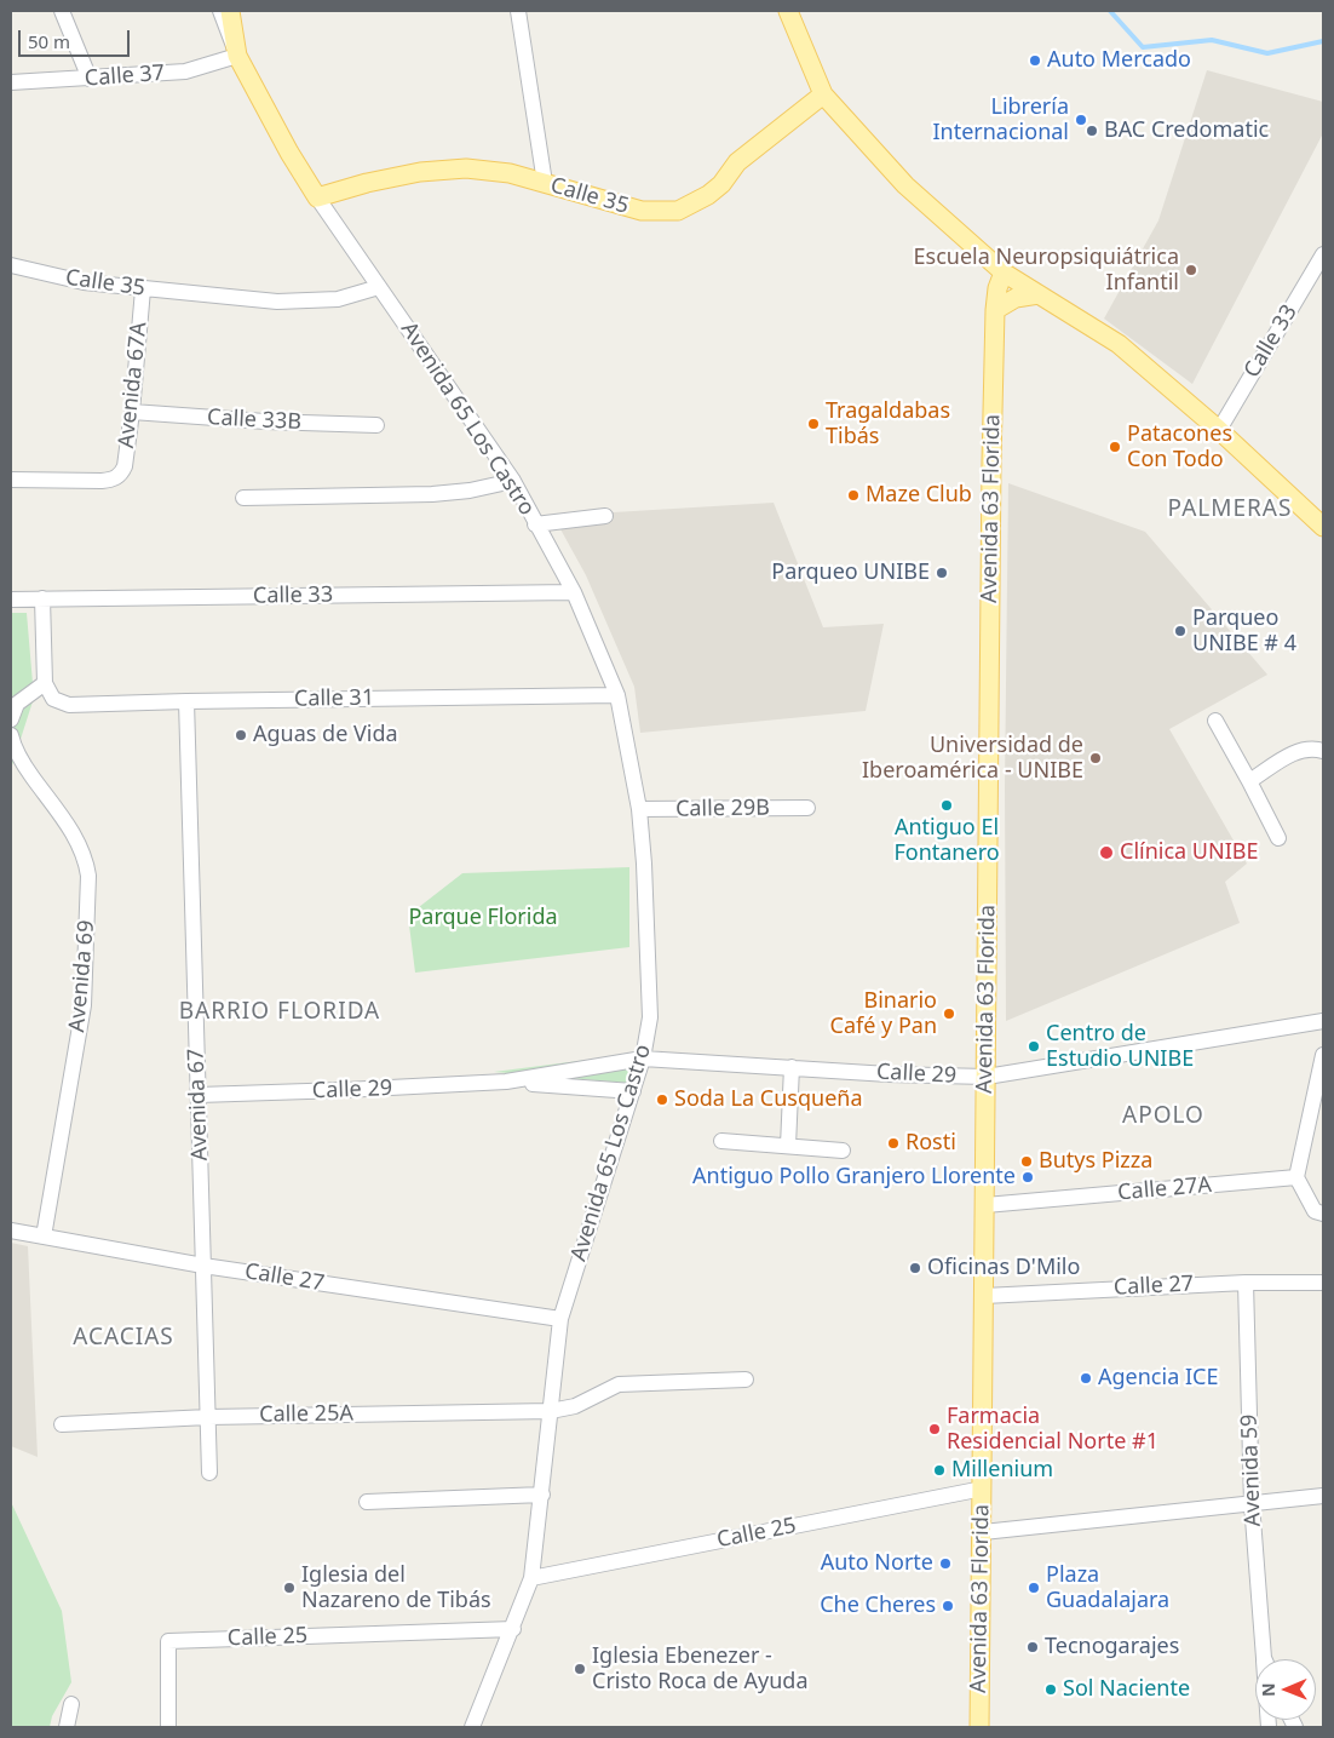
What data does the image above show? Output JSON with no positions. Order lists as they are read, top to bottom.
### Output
{
  "streets": {
    "main road": ["Calle 35", "Avenida 65 Los Castro", "Avenida 63 Florida"],
    "street": [
      "Calle 37",
      "Calle 33",
      "Avenida 67A",
      "Calle 33B",
      "Calle 31",
      "Calle 29B",
      "Avenida 69",
      "Calle 29",
      "Avenida 67",
      "Calle 27A",
      "Calle 27",
      "Calle 25A",
      "Avenida 59",
      "Calle 25"
    ]
  },
  "crossings": [
    ["Calle 37", "Avenida 65 Los Castro"],
    ["Calle 35", "Avenida 67A"],
    ["Calle 35", "Avenida 65 Los Castro"],
    ["Calle 33", "Avenida 65 Los Castro"],
    ["Avenida 67A", "Calle 33B"],
    ["Avenida 65 Los Castro", "Calle 31"],
    ["Avenida 65 Los Castro", "Calle 29B"],
    ["Avenida 65 Los Castro", "Calle 29"],
    ["Avenida 65 Los Castro", "Calle 27"],
    ["Avenida 65 Los Castro", "Calle 25A"],
    ["Avenida 65 Los Castro", "Calle 25"],
    ["Avenida 63 Florida", "Calle 29"],
    ["Avenida 63 Florida", "Calle 27A"],
    ["Avenida 63 Florida", "Calle 27"],
    ["Avenida 63 Florida", "Calle 25"],
    ["Calle 31", "Avenida 67"],
    ["Avenida 69", "Calle 27"],
    ["Calle 29", "Avenida 67"],
    ["Avenida 67", "Calle 27"],
    ["Avenida 67", "Calle 25A"],
    ["Calle 27", "Avenida 59"]
  ],
  "districts": [
    "PALMERAS",
    "BARRIO FLORIDA",
    "APOLO",
    "ACACIAS"
  ],
  "parks": ["Parque Florida"],
  "places": [
    "Auto Mercado",
    "Librería Internacional",
    "BAC Credomatic",
    "Escuela Neuropsiquiátrica Infantil",
    "Tragaldabas Tibás",
    "Patacones Con Todo",
    "Maze Club",
    "Parqueo UNIBE",
    "Parqueo UNIBE # 4",
    "Aguas de Vida",
    "Universidad de Iberoamérica - UNIBE",
    "Antiguo El Fontanero",
    "Clínica UNIBE",
    "Binario Café y Pan",
    "Centro de Estudio UNIBE",
    "Soda La Cusqueña",
    "Rosti",
    "Butys Pizza",
    "Antiguo Pollo Granjero Llorente",
    "Oficinas D'Milo",
    "Agencia ICE",
    "Farmacia Residencial Norte #1",
    "Millenium",
    "Auto Norte",
    "Iglesia del Nazareno de Tibás",
    "Plaza Guadalajara",
    "Che Cheres",
    "Tecnogarajes",
    "Iglesia Ebenezer - Cristo Roca de Ayuda",
    "Sol Naciente"
  ],
  "scale_bar": "50 m",
  "north": "left"
}
